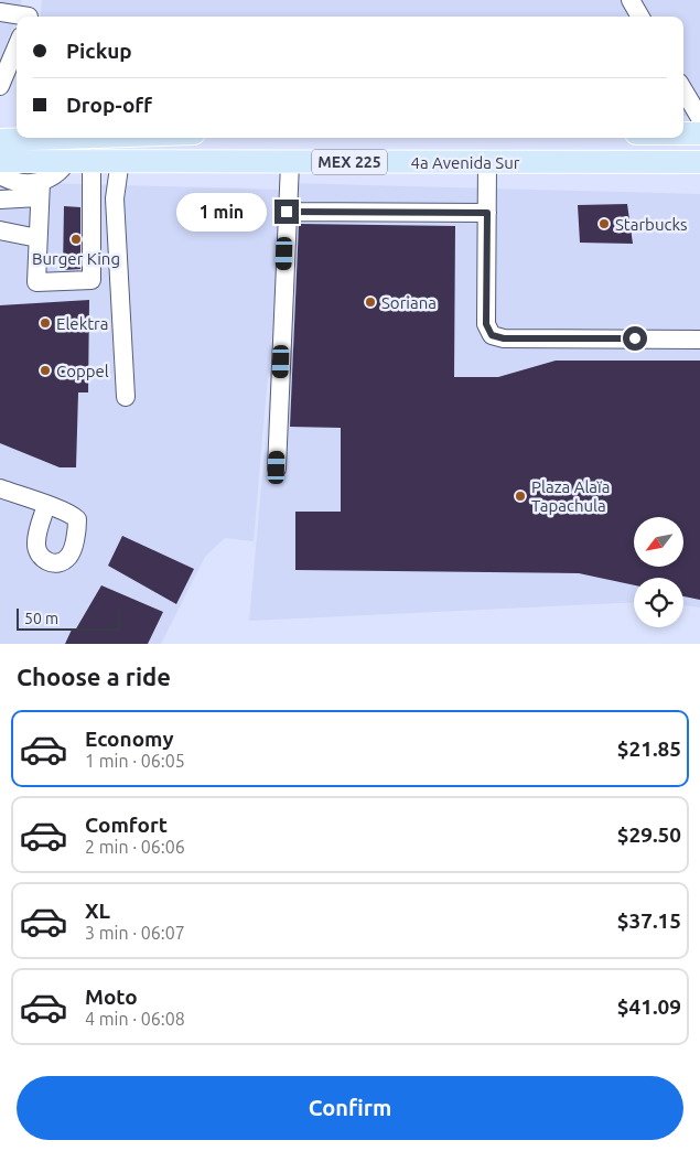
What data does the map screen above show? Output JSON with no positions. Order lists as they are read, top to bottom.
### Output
{
  "streets": {
    "main road": ["MEX 225", "4a Avenida Sur"]
  },
  "places": [
    "Starbucks",
    "Burger King",
    "Soriana",
    "Elektra",
    "Coppel",
    "Plaza Alaïa Tapachula"
  ],
  "scale_bar": "50 m",
  "north": "bottom left",
  "page": {
    "banner": ["Pickup", "Drop-off"],
    "bubble": "1 min",
    "scale": "50 m",
    "heading": "Choose a ride",
    "list": [
      {
        "name": "Economy",
        "note": "1 min · 06:05",
        "value": "$21.85"
      },
      {
        "name": "Comfort",
        "note": "2 min · 06:06",
        "value": "$29.50"
      },
      {
        "name": "XL",
        "note": "3 min · 06:07",
        "value": "$37.15"
      },
      {
        "name": "Moto",
        "note": "4 min · 06:08",
        "value": "$41.09"
      }
    ],
    "buttons": "Confirm"
  }
}
